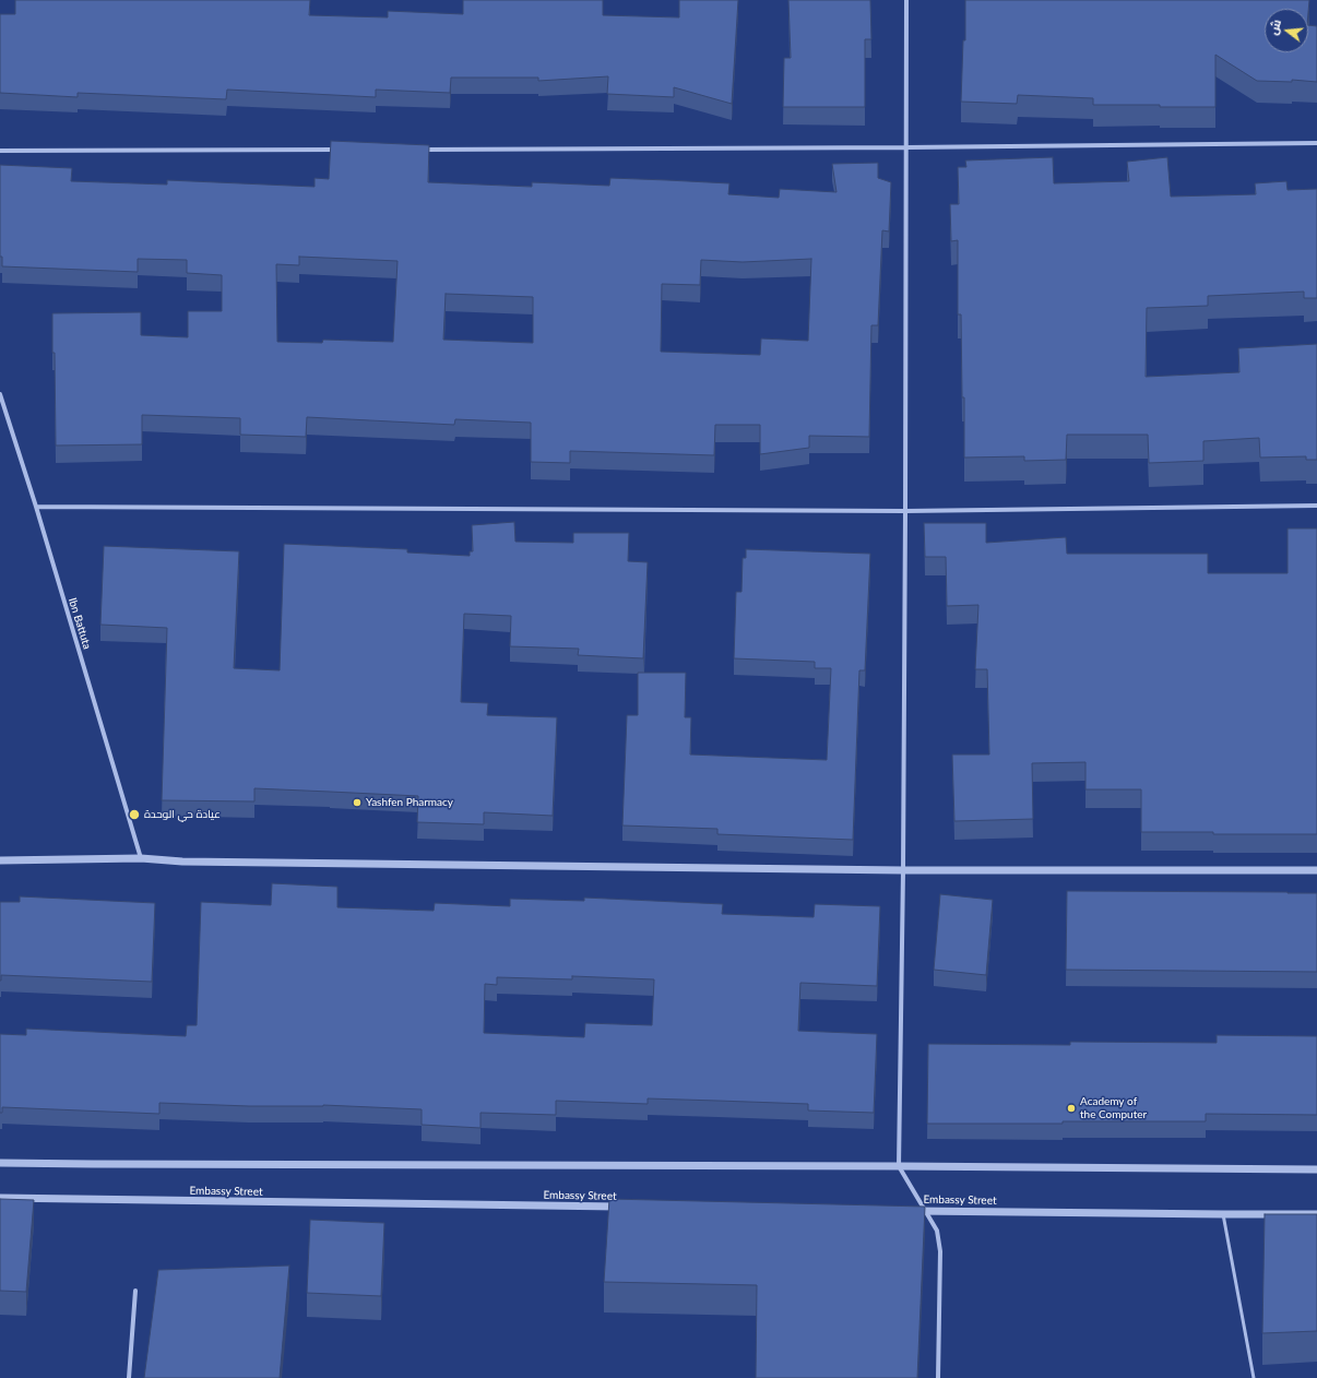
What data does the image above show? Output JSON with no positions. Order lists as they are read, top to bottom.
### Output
{
  "streets": {
    "street": ["Ibn Battuta", "Embassy Street"]
  },
  "places": ["Yashfen Pharmacy", "عيادة حي الوحدة", "Academy of the Computer"],
  "north": "left"
}
